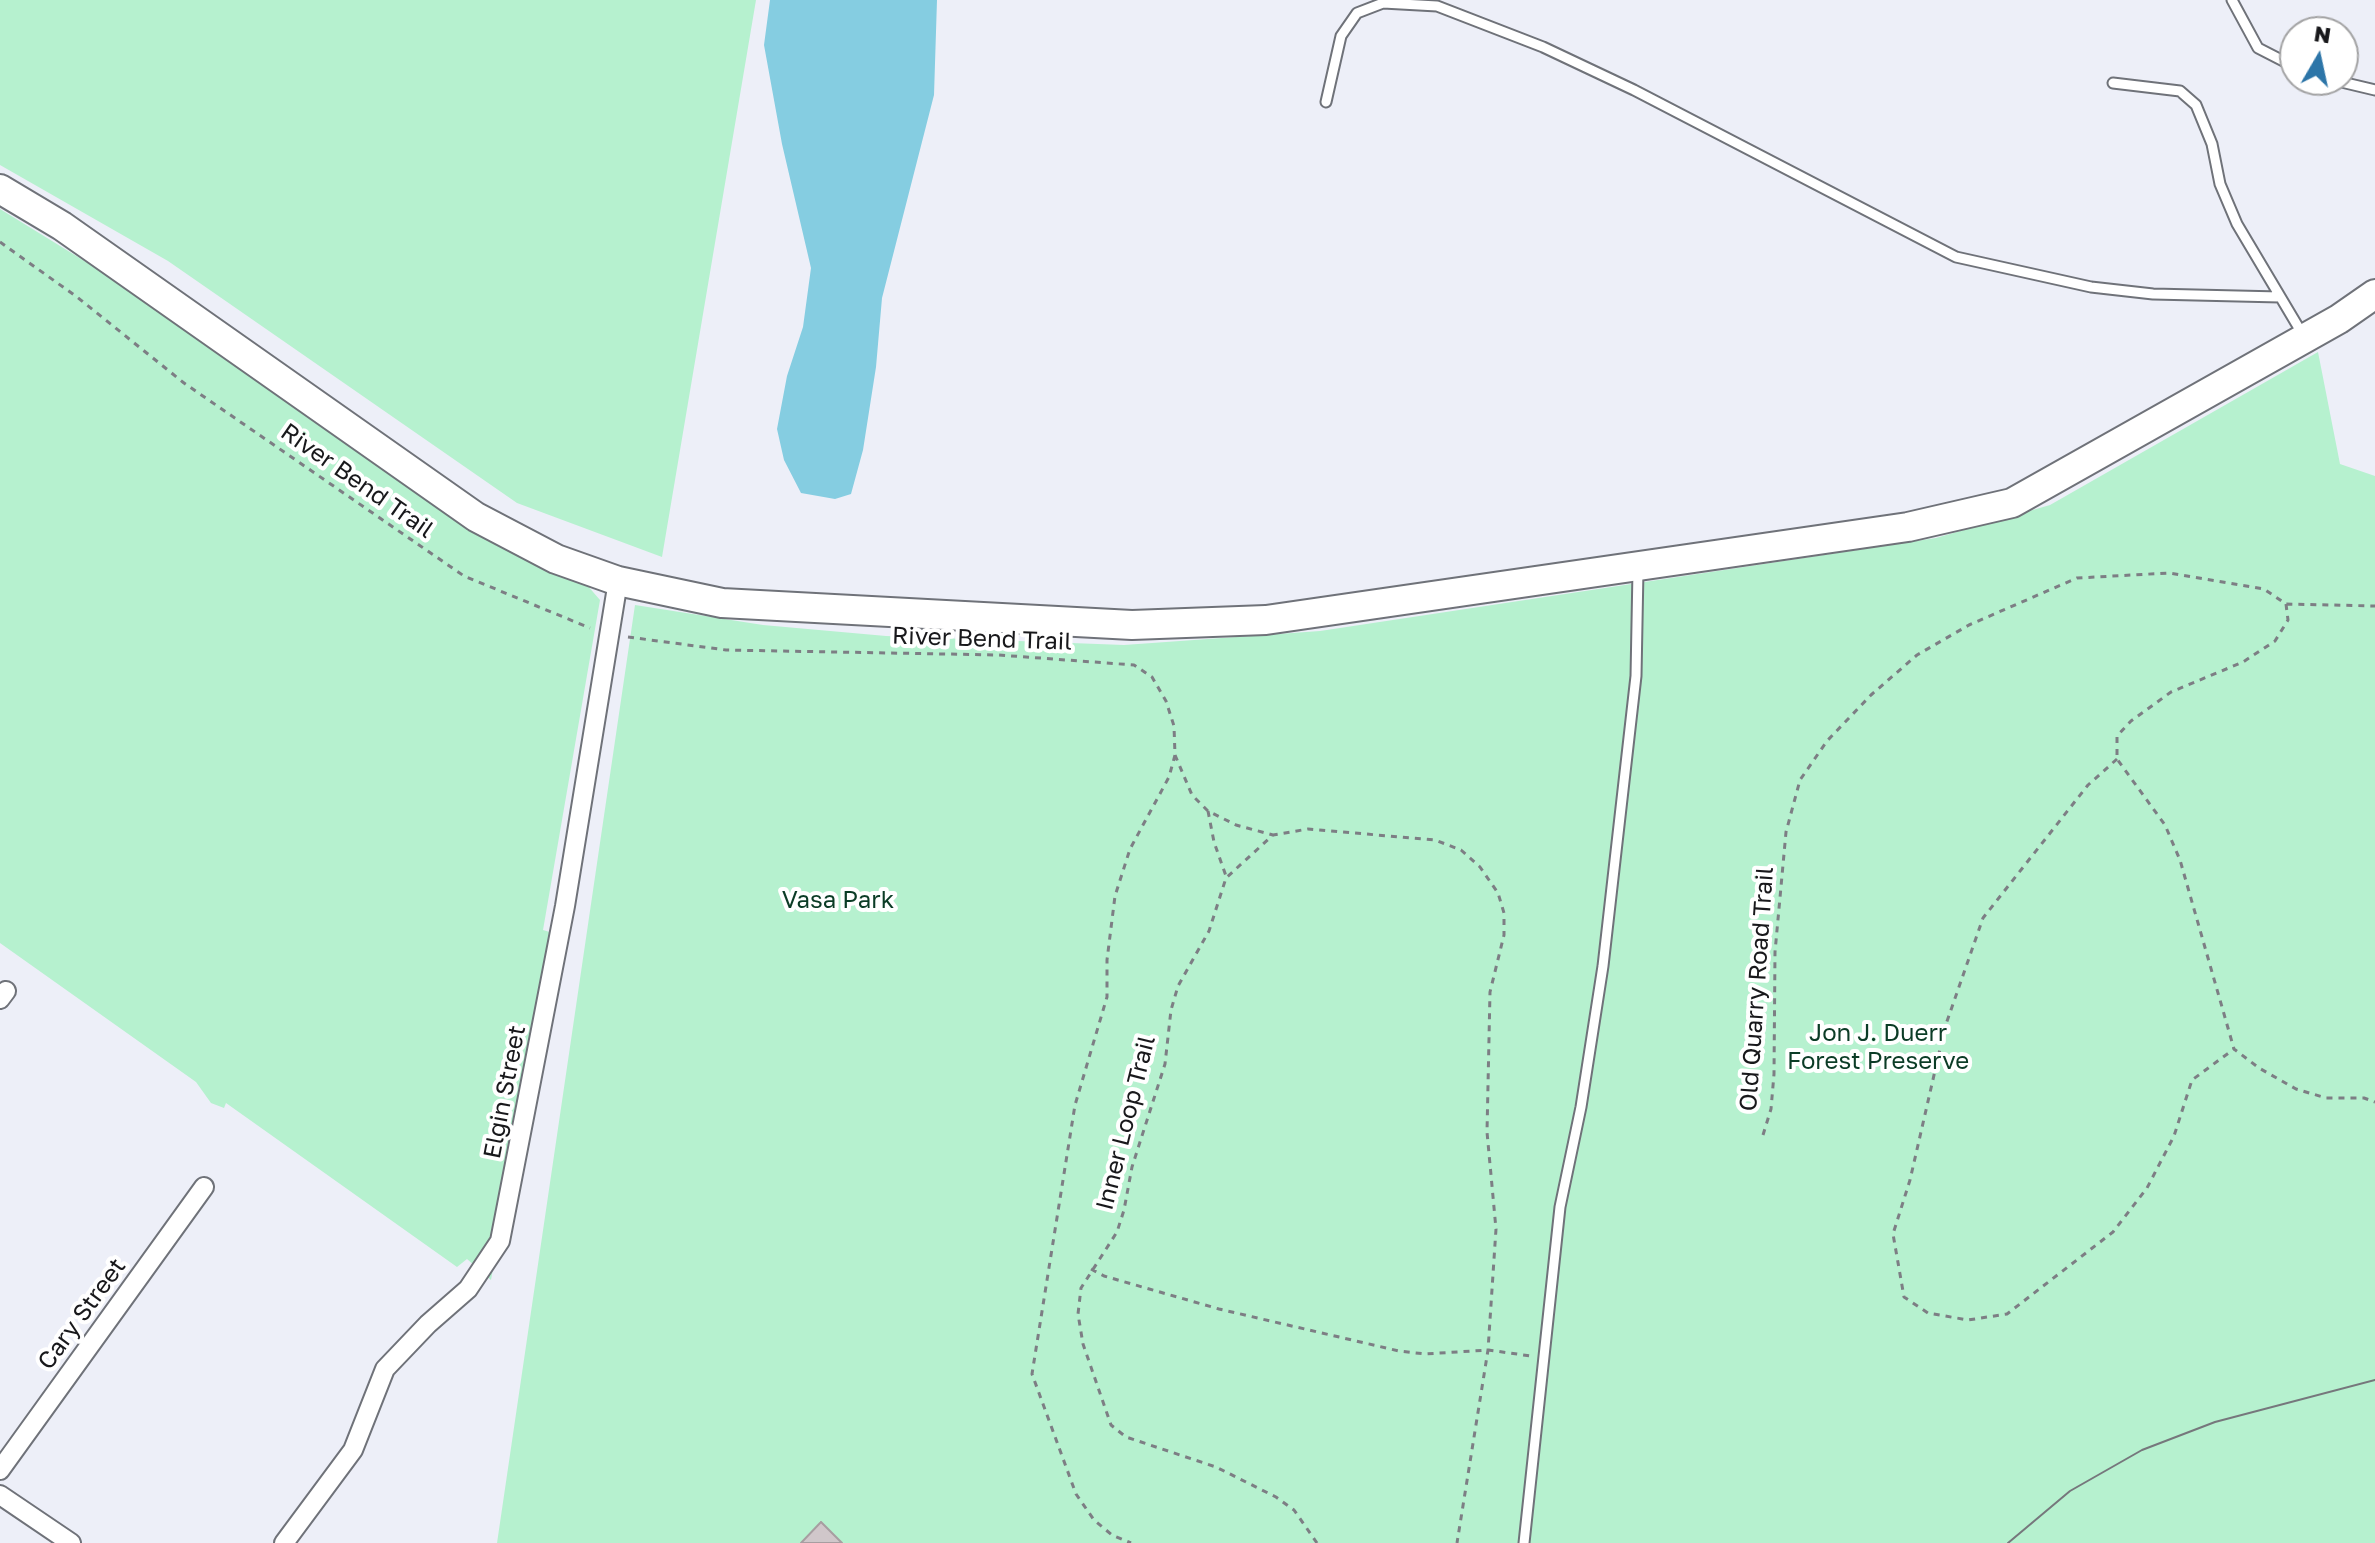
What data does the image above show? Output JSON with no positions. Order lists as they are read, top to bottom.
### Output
{
  "streets": {
    "street": ["Elgin Street", "Cary Street"],
    "path": ["River Bend Trail", "Old Quarry Road Trail", "Inner Loop Trail"]
  },
  "crossings": [
    ["River Bend Trail", "Elgin Street"]
  ],
  "parks": ["Vasa Park", "Jon J. Duerr Forest Preserve"],
  "north": "top"
}
